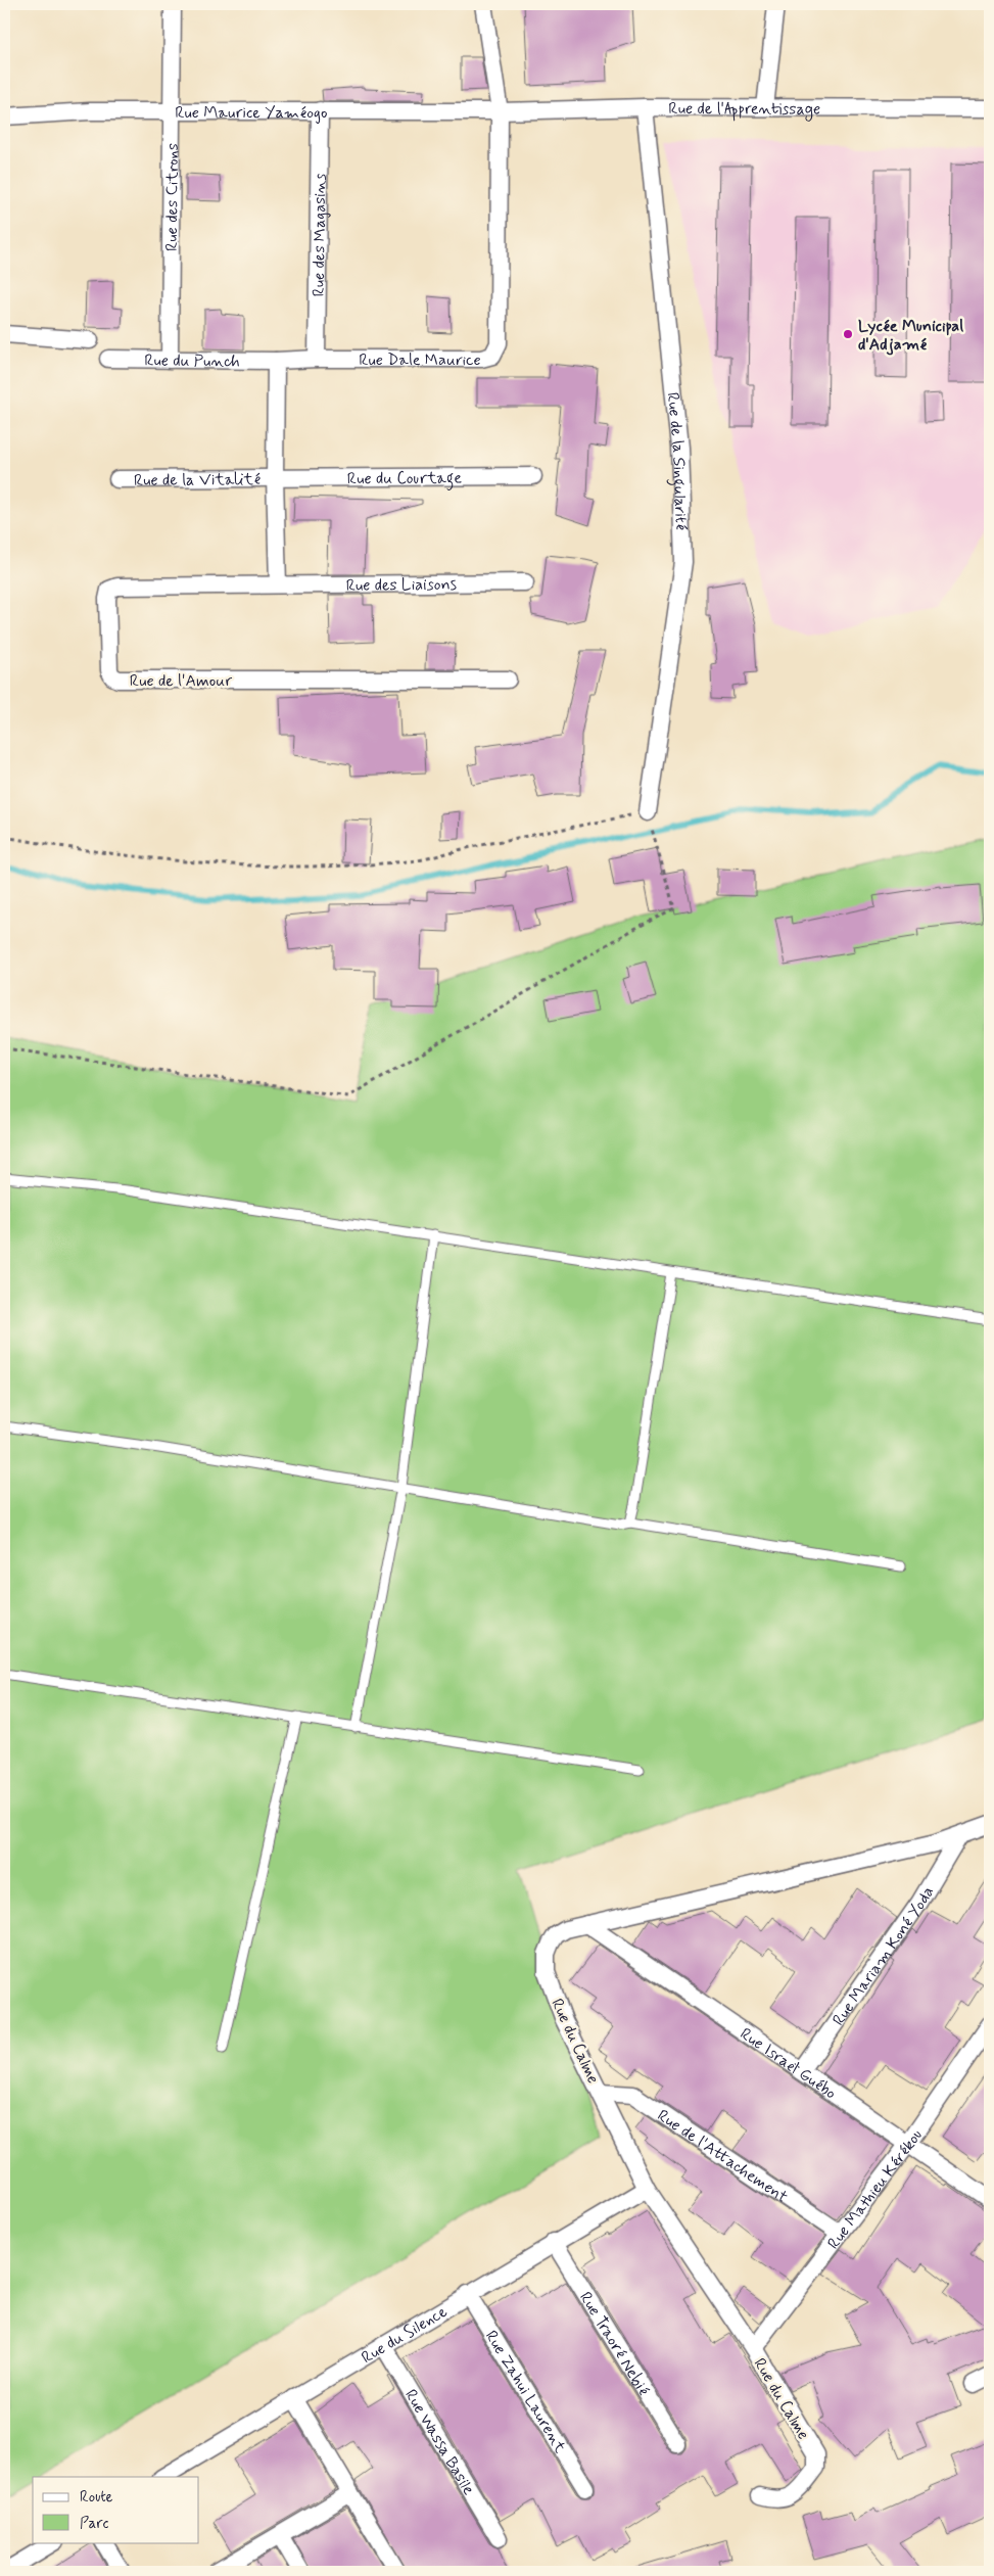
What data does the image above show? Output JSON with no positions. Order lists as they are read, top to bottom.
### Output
{
  "streets": {
    "street": [
      "Rue de l'Apprentissage",
      "Rue Maurice Yaméogo",
      "Rue des Citrons",
      "Rue des Magasins",
      "Rue Dale Maurice",
      "Rue du Punch",
      "Rue de la Singularité",
      "Rue du Courtage",
      "Rue de la Vitalité",
      "Rue des Liaisons",
      "Rue de l'Amour",
      "Rue Mariam Koné Yoda",
      "Rue du Calme",
      "Rue Israël Guébo",
      "Rue de l'Attachement",
      "Rue Mathieu Kérékou",
      "Rue du Silence",
      "Rue Traoré Nebié",
      "Rue Zahui Laurent",
      "Rue Wassa Basile"
    ]
  },
  "crossings": [
    ["Rue de l'Apprentissage", "Rue Maurice Yaméogo"],
    ["Rue de l'Apprentissage", "Rue Dale Maurice"],
    ["Rue de l'Apprentissage", "Rue de la Singularité"],
    ["Rue Maurice Yaméogo", "Rue des Citrons"],
    ["Rue Maurice Yaméogo", "Rue des Magasins"],
    ["Rue Maurice Yaméogo", "Rue Dale Maurice"],
    ["Rue des Citrons", "Rue du Punch"],
    ["Rue des Magasins", "Rue Dale Maurice"],
    ["Rue Dale Maurice", "Rue du Punch"],
    ["Rue du Courtage", "Rue de la Vitalité"],
    ["Rue des Liaisons", "Rue de l'Amour"],
    ["Rue Mariam Koné Yoda", "Rue du Calme"],
    ["Rue Mariam Koné Yoda", "Rue Israël Guébo"],
    ["Rue du Calme", "Rue Israël Guébo"],
    ["Rue du Calme", "Rue de l'Attachement"],
    ["Rue du Calme", "Rue Mathieu Kérékou"],
    ["Rue du Calme", "Rue du Silence"],
    ["Rue Israël Guébo", "Rue Mathieu Kérékou"],
    ["Rue de l'Attachement", "Rue Mathieu Kérékou"],
    ["Rue du Silence", "Rue Traoré Nebié"],
    ["Rue du Silence", "Rue Zahui Laurent"],
    ["Rue du Silence", "Rue Wassa Basile"]
  ],
  "places": ["Lycée Municipal d'Adjamé"],
  "legend": ["Route", "Parc"]
}
